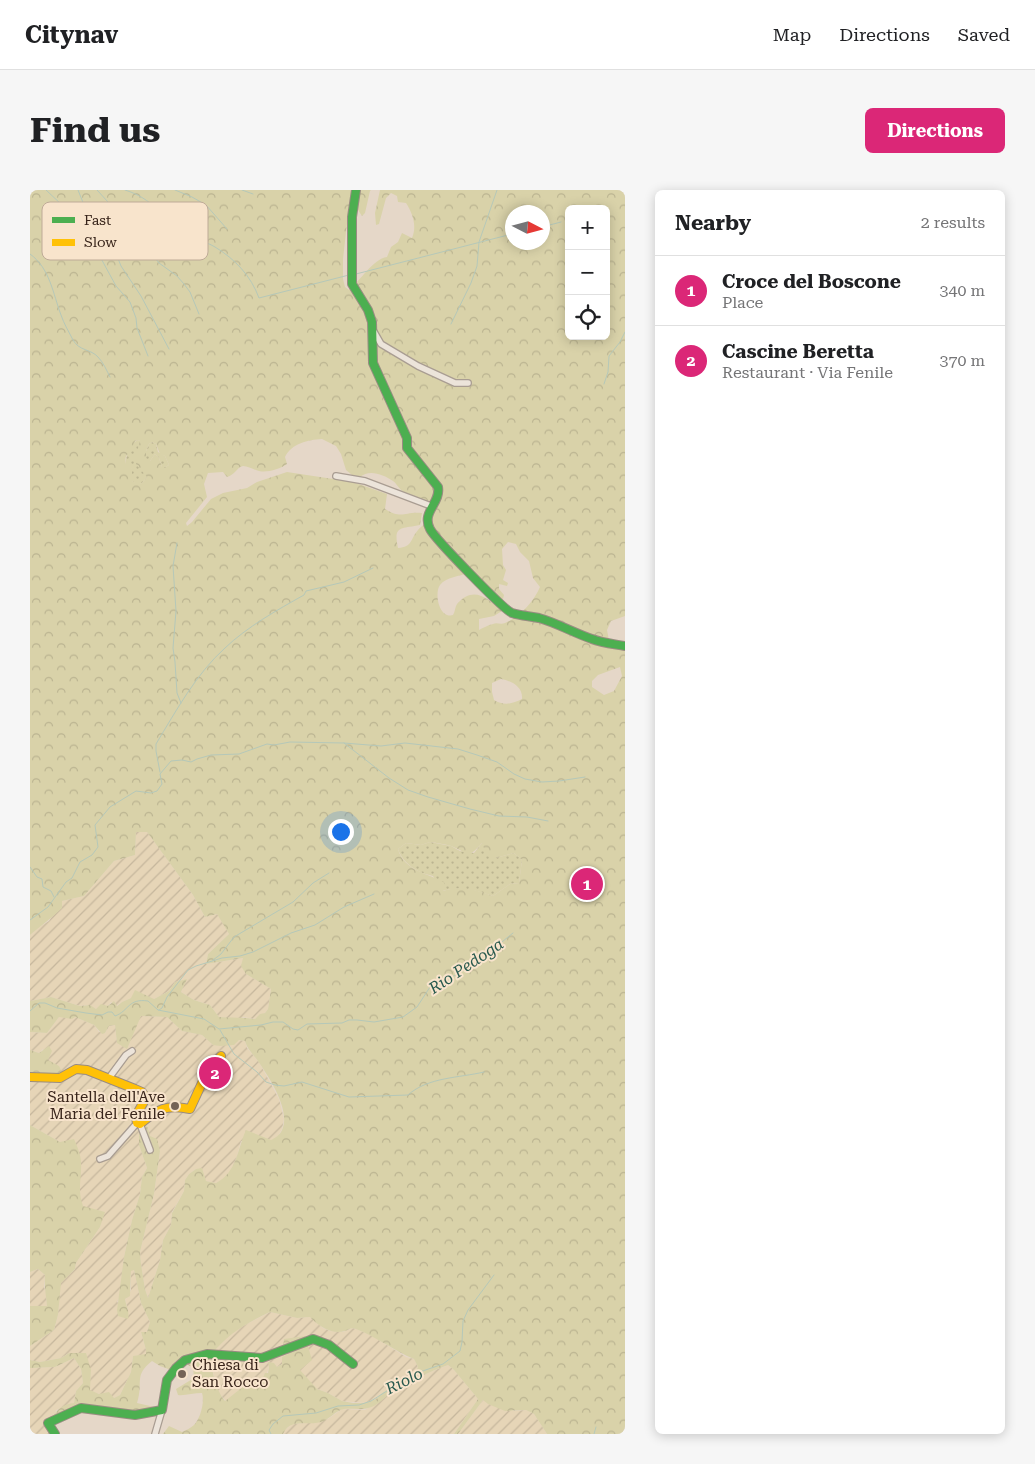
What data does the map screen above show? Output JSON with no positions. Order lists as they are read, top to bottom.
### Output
{
  "water": ["Rio Pedoga", "Riolo"],
  "places": ["Santella dell'Ave Maria del Fenile", "Chiesa di San Rocco"],
  "legend": ["Fast", "Slow"],
  "north": "right",
  "page": {
    "header": "Citynav",
    "nav": ["Map", "Directions", "Saved"],
    "buttons": "Directions",
    "title": "Find us",
    "heading": ["Nearby", "2 results"],
    "map_buttons": ["+", "−"],
    "list": [
      {
        "mark": "1",
        "name": "Croce del Boscone",
        "note": "Place",
        "value": "340 m"
      },
      {
        "mark": "2",
        "name": "Cascine Beretta",
        "note": "Restaurant · Via Fenile",
        "value": "370 m"
      }
    ],
    "pins": ["1", "2"]
  }
}
